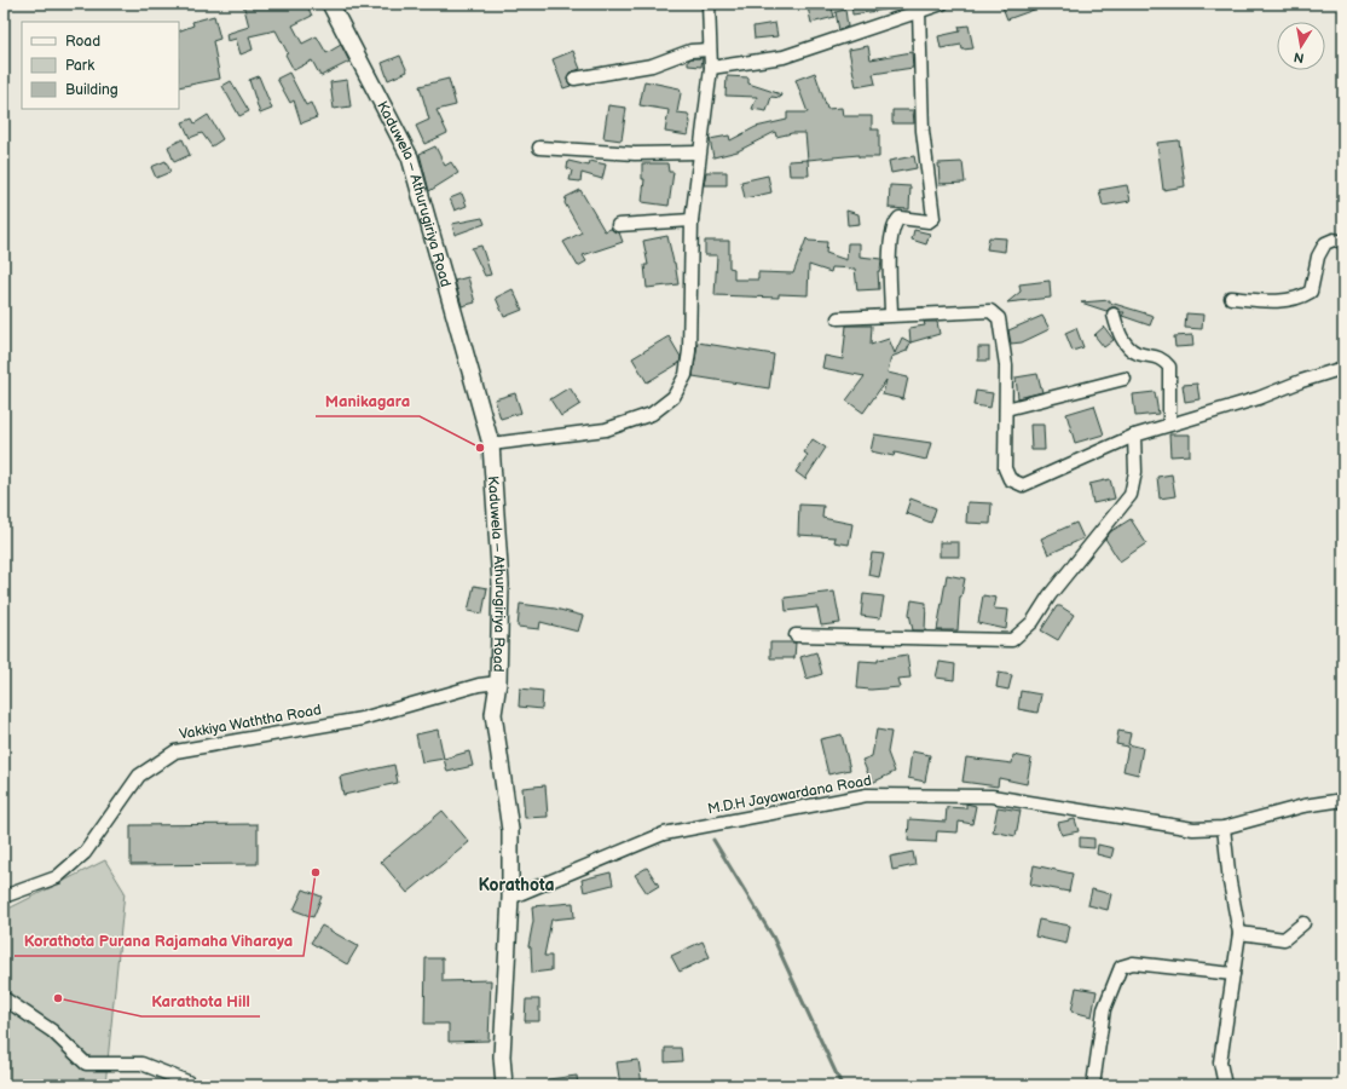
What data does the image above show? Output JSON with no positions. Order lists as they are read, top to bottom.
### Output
{
  "streets": {
    "main road": ["Kaduwela – Athurugiriya Road"],
    "street": ["Vakkiya Waththa Road", "M.D.H Jayawardana Road"]
  },
  "crossings": [
    ["Kaduwela – Athurugiriya Road", "Vakkiya Waththa Road"],
    ["Kaduwela – Athurugiriya Road", "M.D.H Jayawardana Road"]
  ],
  "districts": ["Korathota"],
  "places": ["Manikagara", "Korathota Purana Rajamaha Viharaya", "Karathota Hill"],
  "legend": ["Road", "Park", "Building"],
  "north": "bottom"
}
